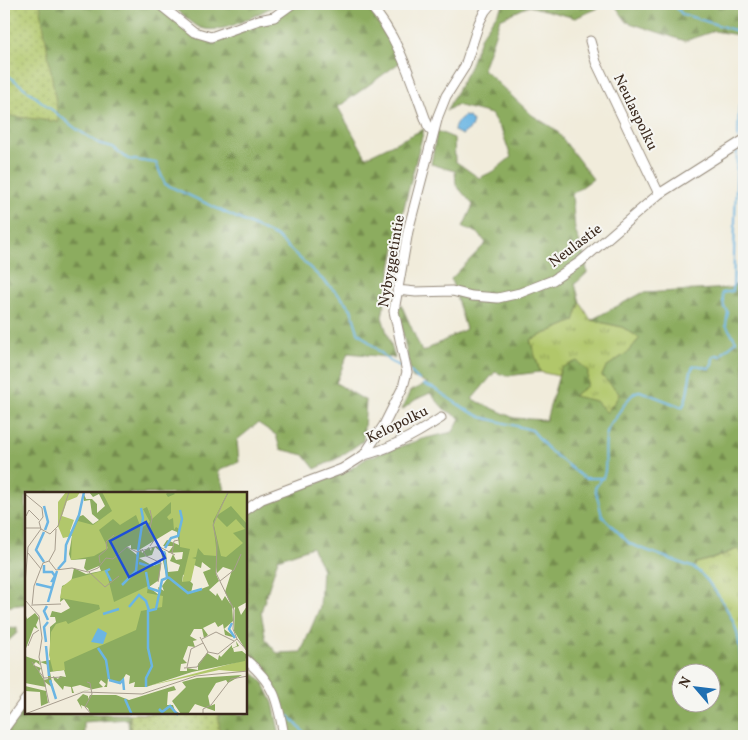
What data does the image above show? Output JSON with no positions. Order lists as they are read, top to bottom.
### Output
{
  "streets": {
    "street": [
      "Neulaspolku",
      "Neulastie",
      "Nybyggetintie",
      "Kelopolku"
    ]
  },
  "crossings": [
    ["Neulaspolku", "Neulastie"],
    ["Neulastie", "Nybyggetintie"],
    ["Nybyggetintie", "Kelopolku"]
  ],
  "north": "top left"
}
